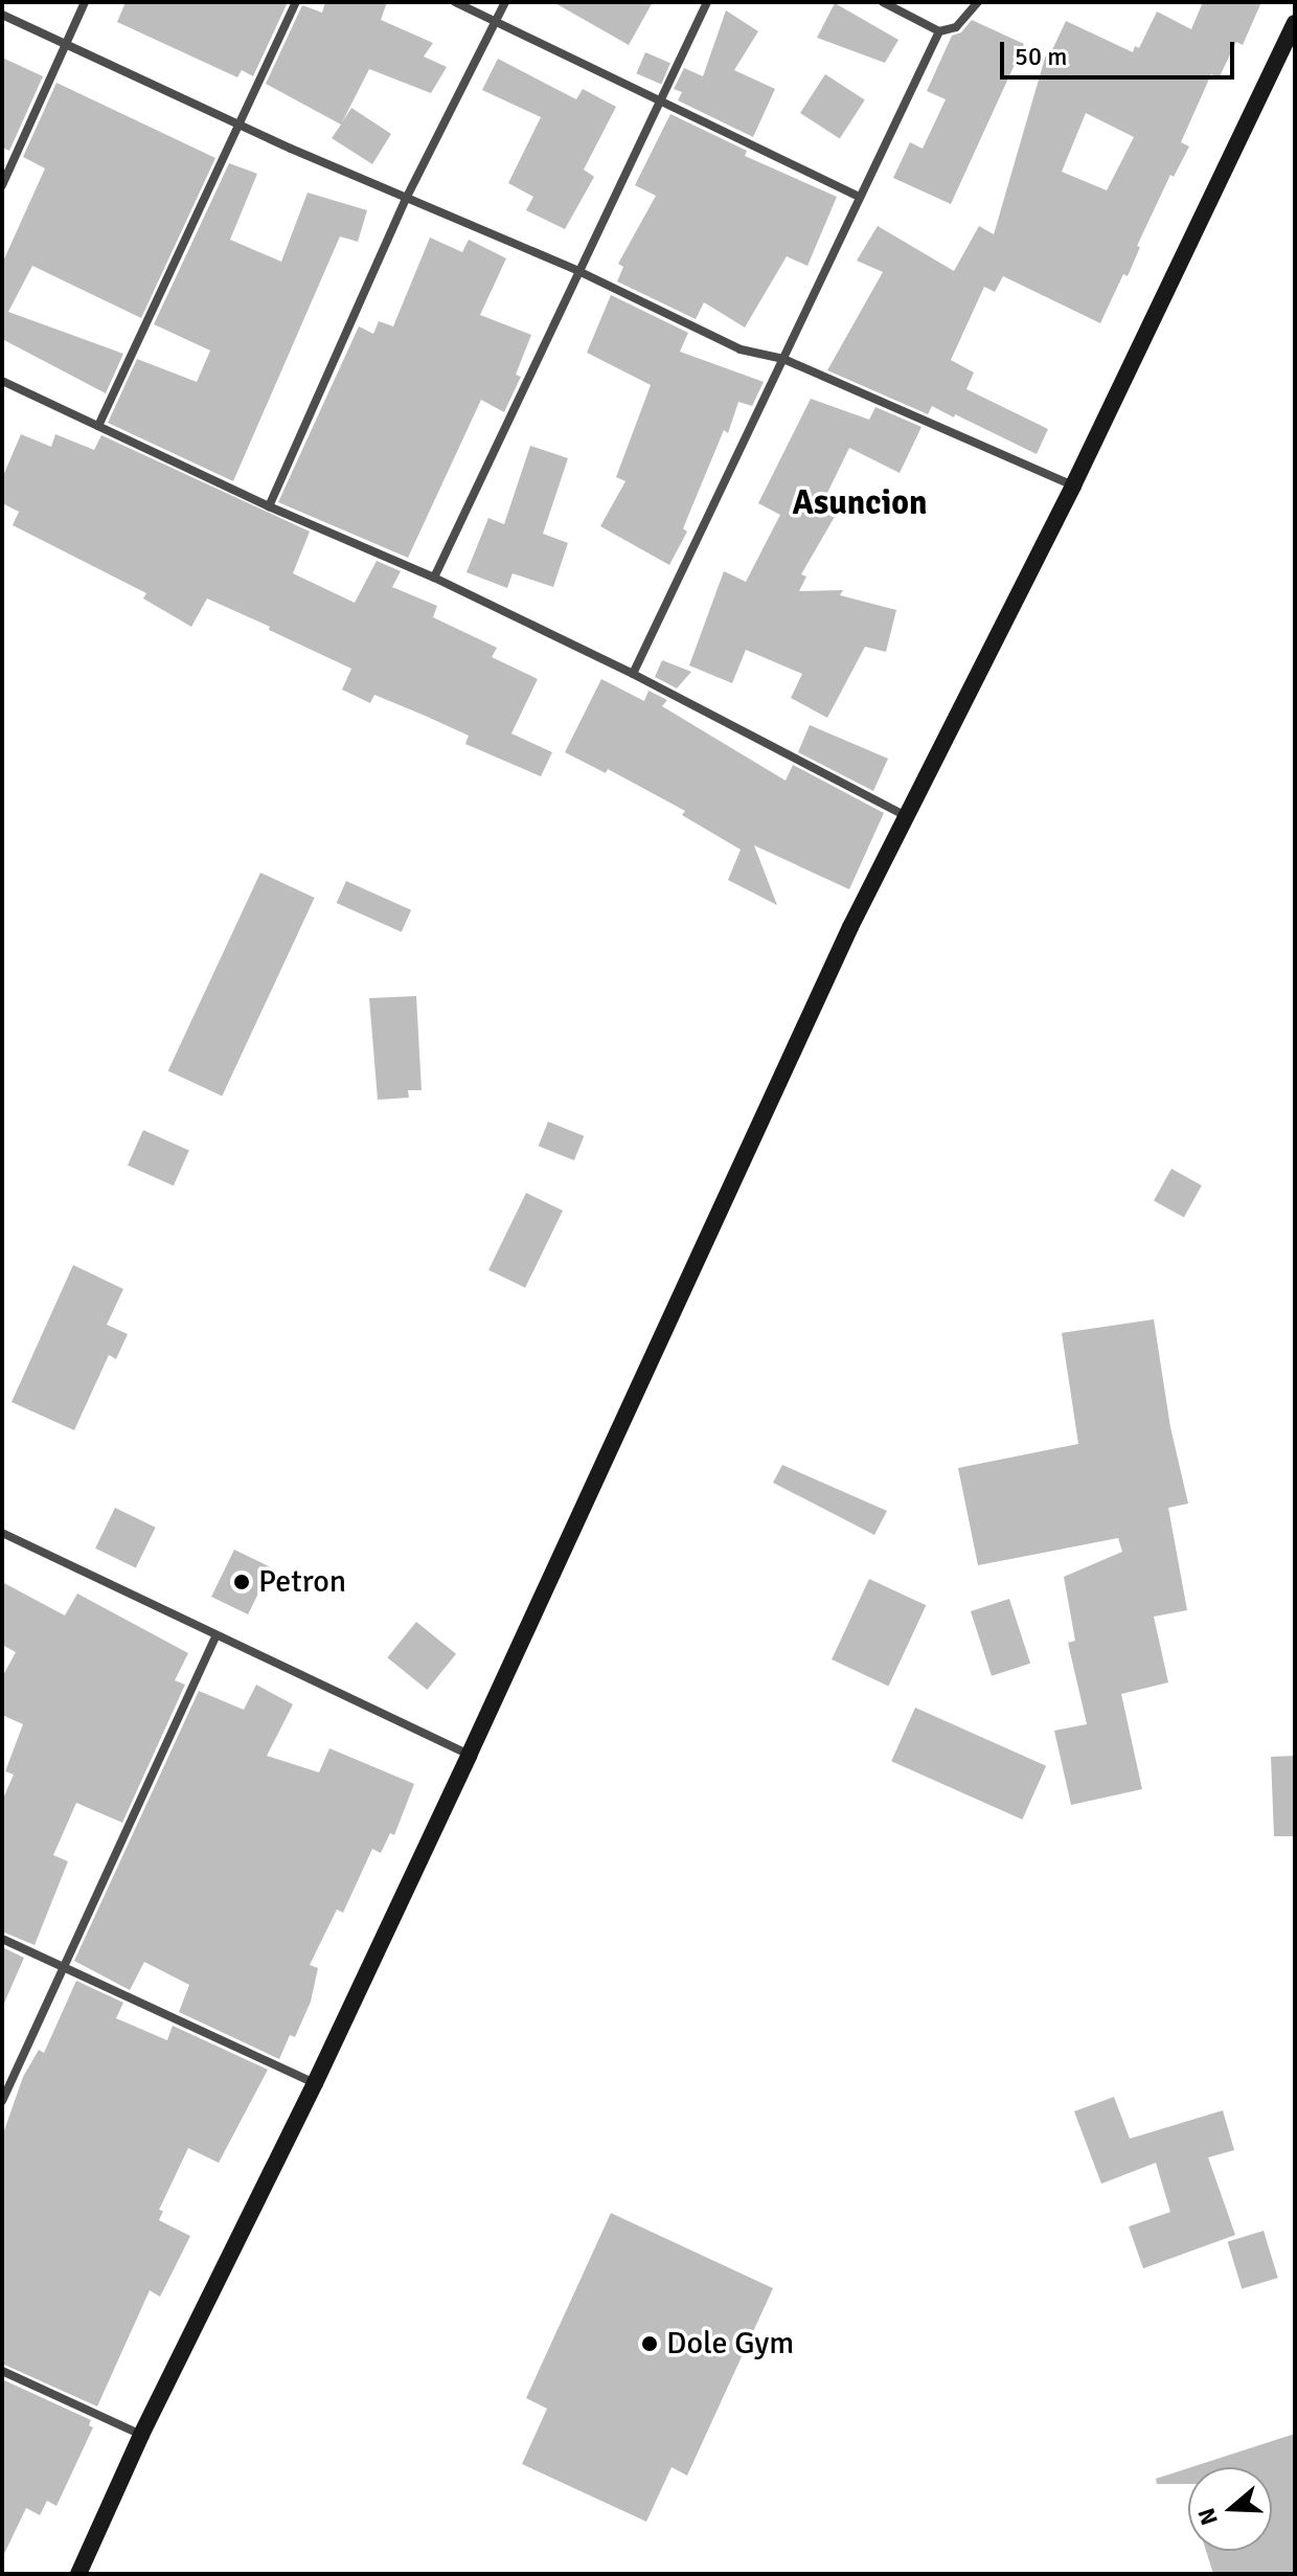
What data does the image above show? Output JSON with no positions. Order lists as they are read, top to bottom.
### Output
{
  "districts": ["Asuncion"],
  "places": ["Petron", "Dole Gym"],
  "scale_bar": "50 m",
  "north": "left"
}
